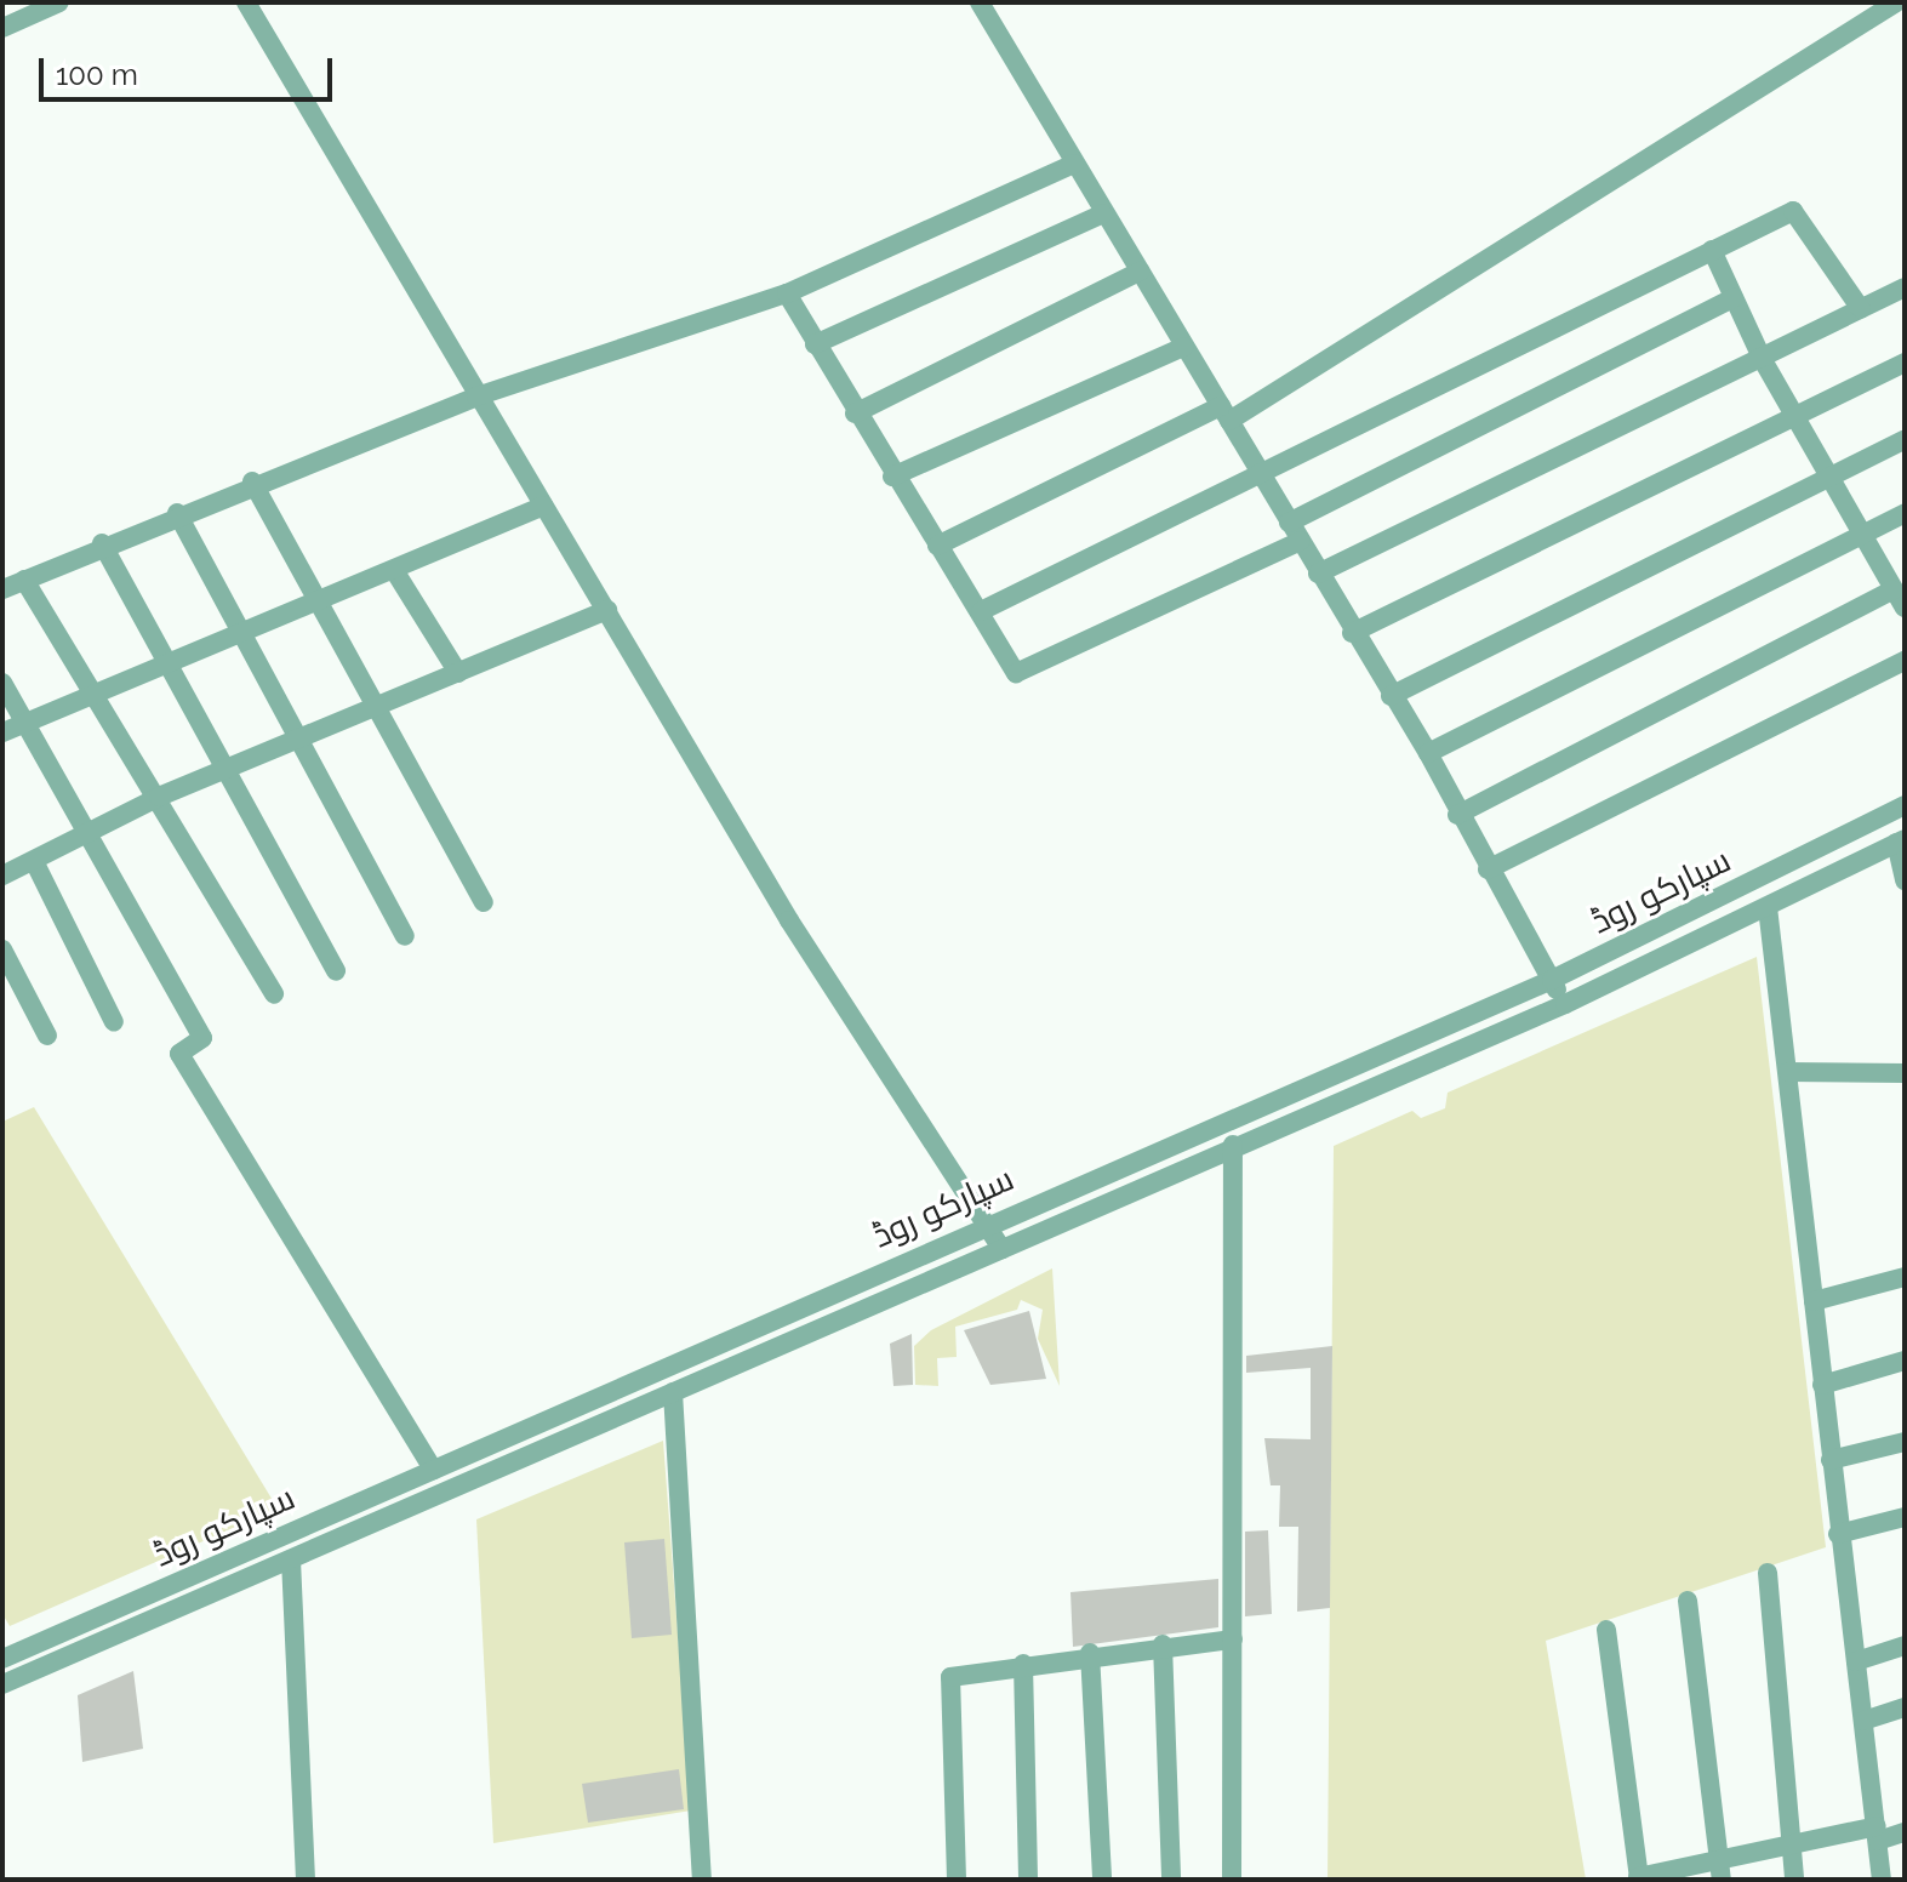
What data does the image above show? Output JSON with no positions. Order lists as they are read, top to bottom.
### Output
{
  "streets": {
    "street": ["سپارکو روڈ"]
  },
  "scale_bar": "100 m"
}
